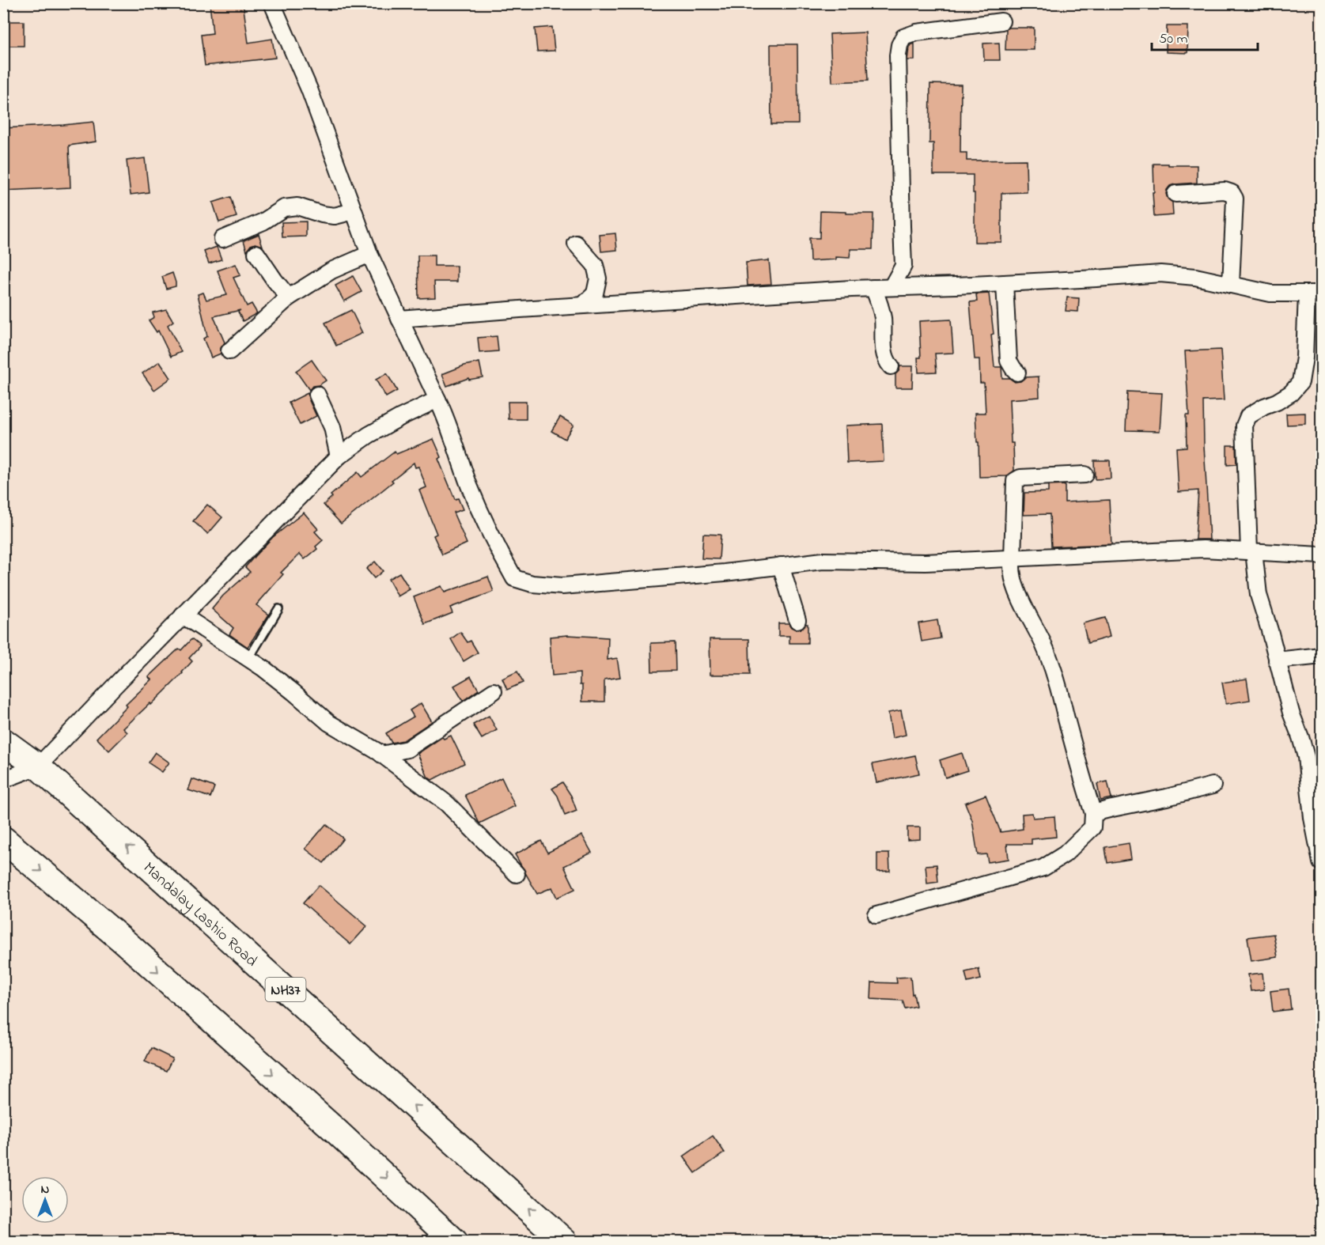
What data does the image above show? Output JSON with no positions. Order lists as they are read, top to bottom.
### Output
{
  "streets": {
    "highway": ["Mandalay Lashio Road", "NH37"]
  },
  "scale_bar": "50 m",
  "north": "top"
}
